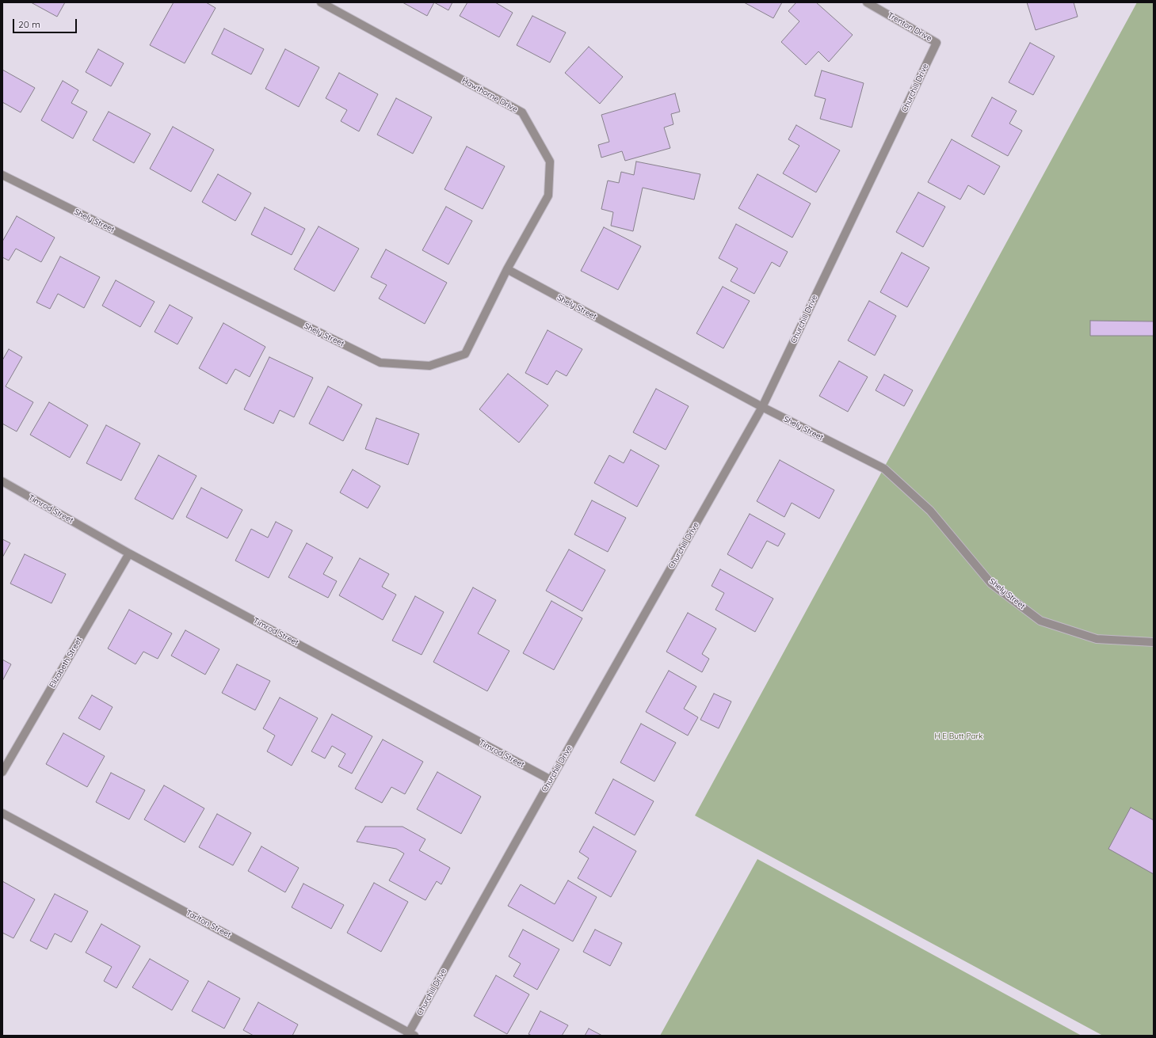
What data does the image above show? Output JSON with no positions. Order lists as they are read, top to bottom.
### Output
{
  "streets": {
    "street": [
      "Trenton Drive",
      "Churchill Drive",
      "Hawthorne Drive",
      "Shely Street",
      "Timrod Street",
      "Elizabeth Street",
      "Tarlton Street"
    ]
  },
  "crossings": [
    ["Trenton Drive", "Churchill Drive"],
    ["Churchill Drive", "Shely Street"],
    ["Churchill Drive", "Timrod Street"],
    ["Churchill Drive", "Tarlton Street"],
    ["Hawthorne Drive", "Shely Street"],
    ["Timrod Street", "Elizabeth Street"]
  ],
  "parks": ["H E Butt Park"],
  "scale_bar": "20 m"
}
